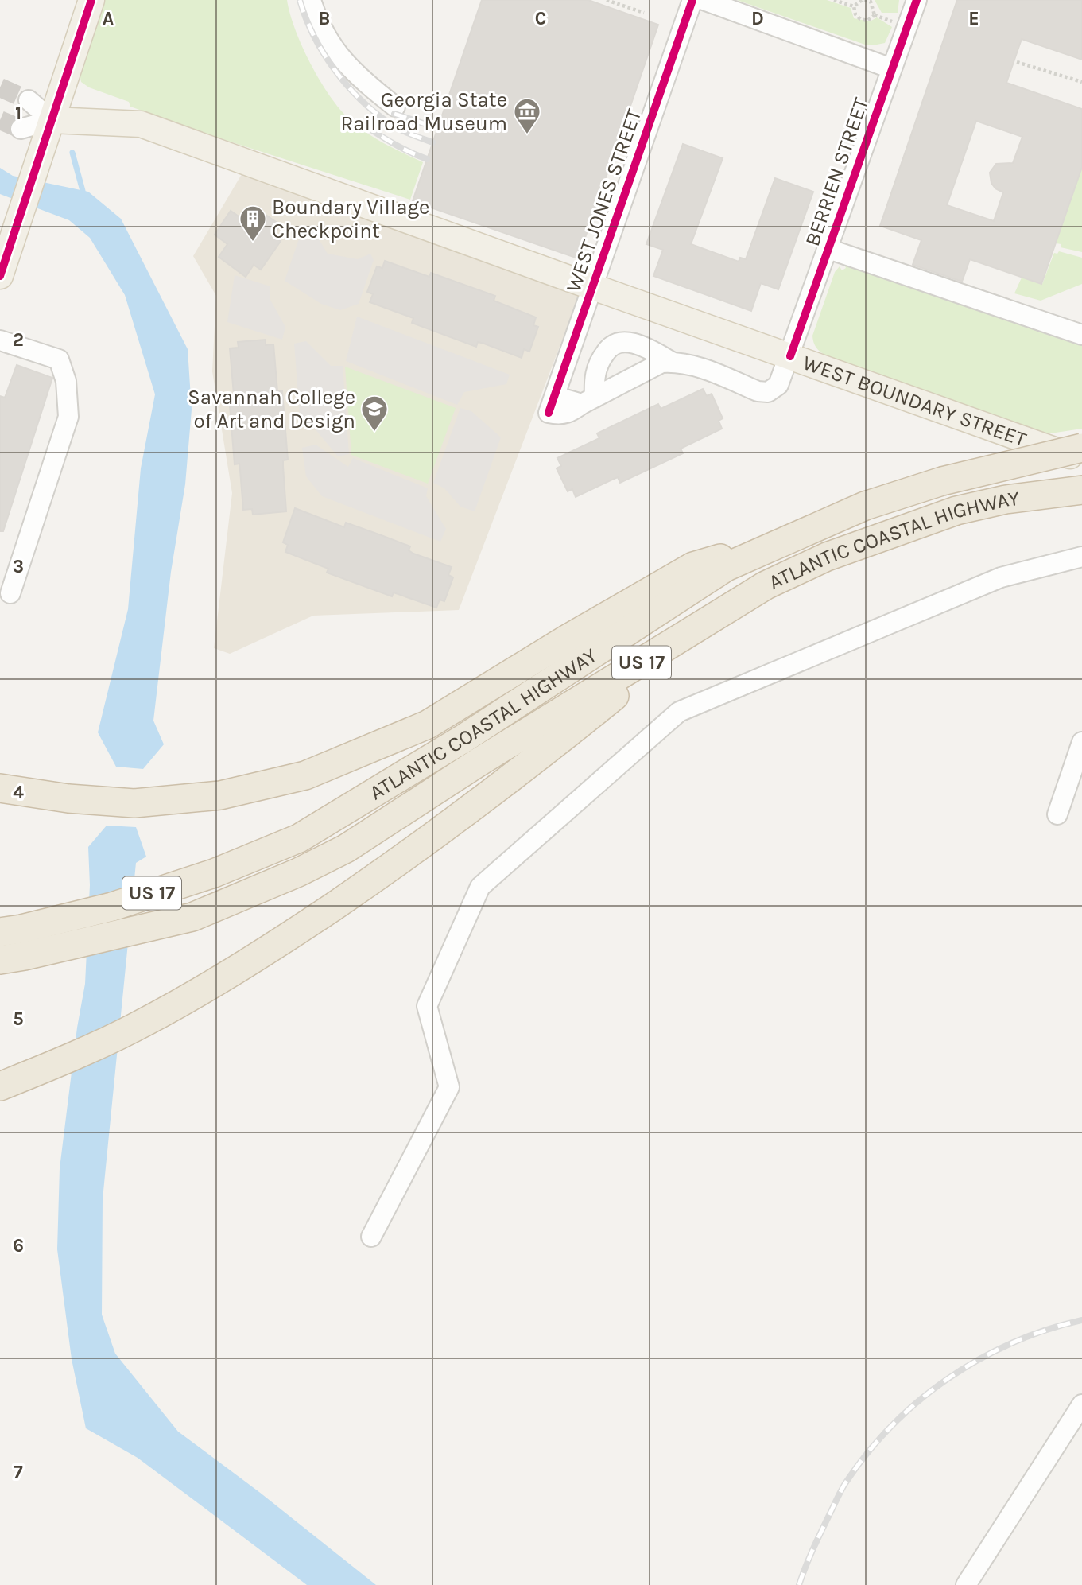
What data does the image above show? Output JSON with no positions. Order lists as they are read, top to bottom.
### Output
{
  "streets": {
    "highway": ["ATLANTIC COASTAL HIGHWAY", "US 17"],
    "main road": ["WEST BOUNDARY STREET"],
    "street": ["BERRIEN STREET", "WEST JONES STREET"]
  },
  "crossings": [
    ["BERRIEN STREET", "WEST BOUNDARY STREET"],
    ["WEST JONES STREET", "WEST BOUNDARY STREET"]
  ],
  "places": {
    "museum": ["Georgia State Railroad Museum"],
    "building": ["Boundary Village Checkpoint"],
    "school or university": ["Savannah College of Art and Design"]
  },
  "grid": {
    "columns": [
      "A",
      "B",
      "C",
      "D",
      "E"
    ],
    "rows": [
      "1",
      "2",
      "3",
      "4",
      "5",
      "6",
      "7"
    ]
  }
}
